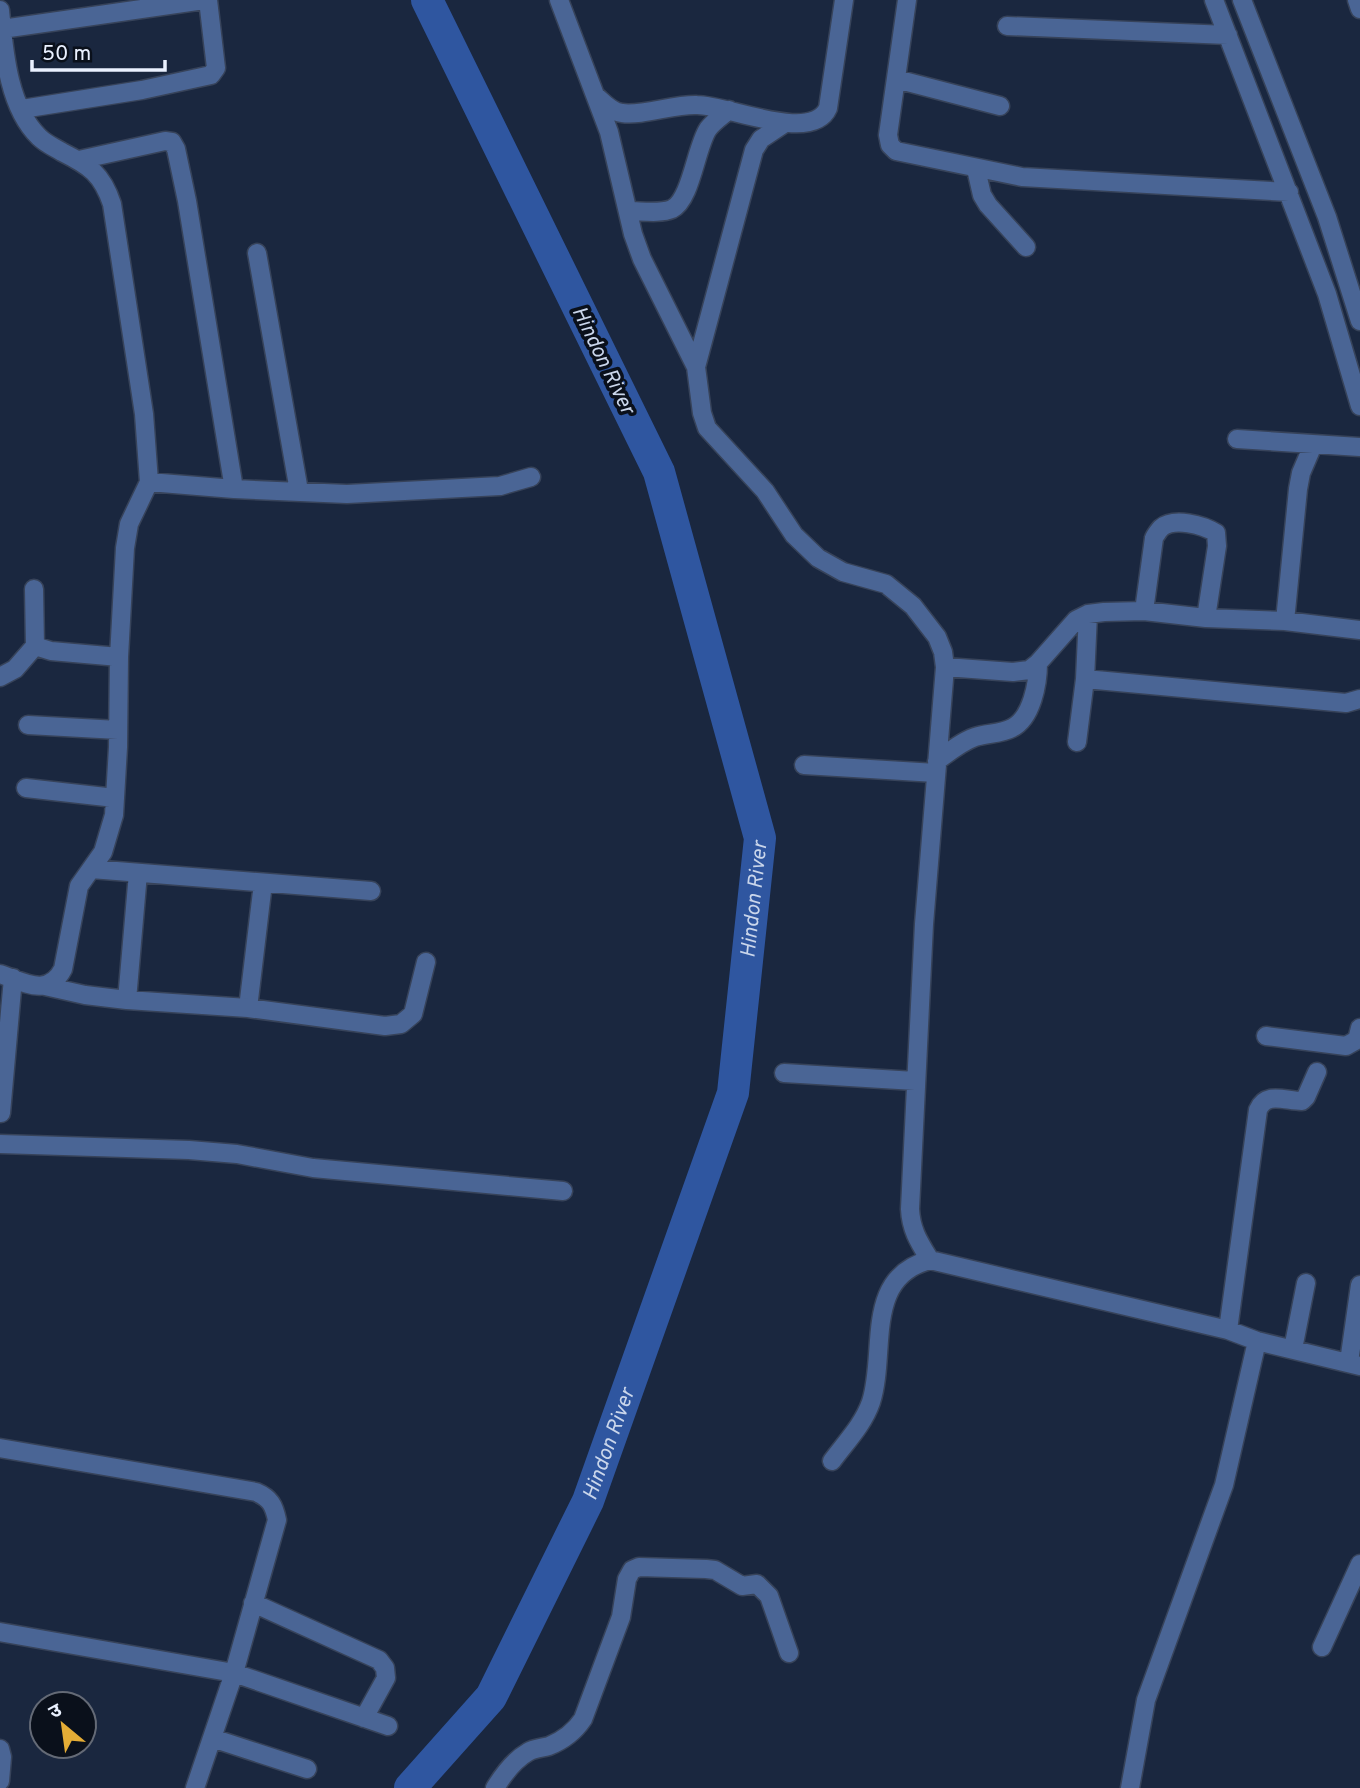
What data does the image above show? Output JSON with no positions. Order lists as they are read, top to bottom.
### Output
{
  "water": ["Hindon River"],
  "scale_bar": "50 m",
  "north": "top left"
}
